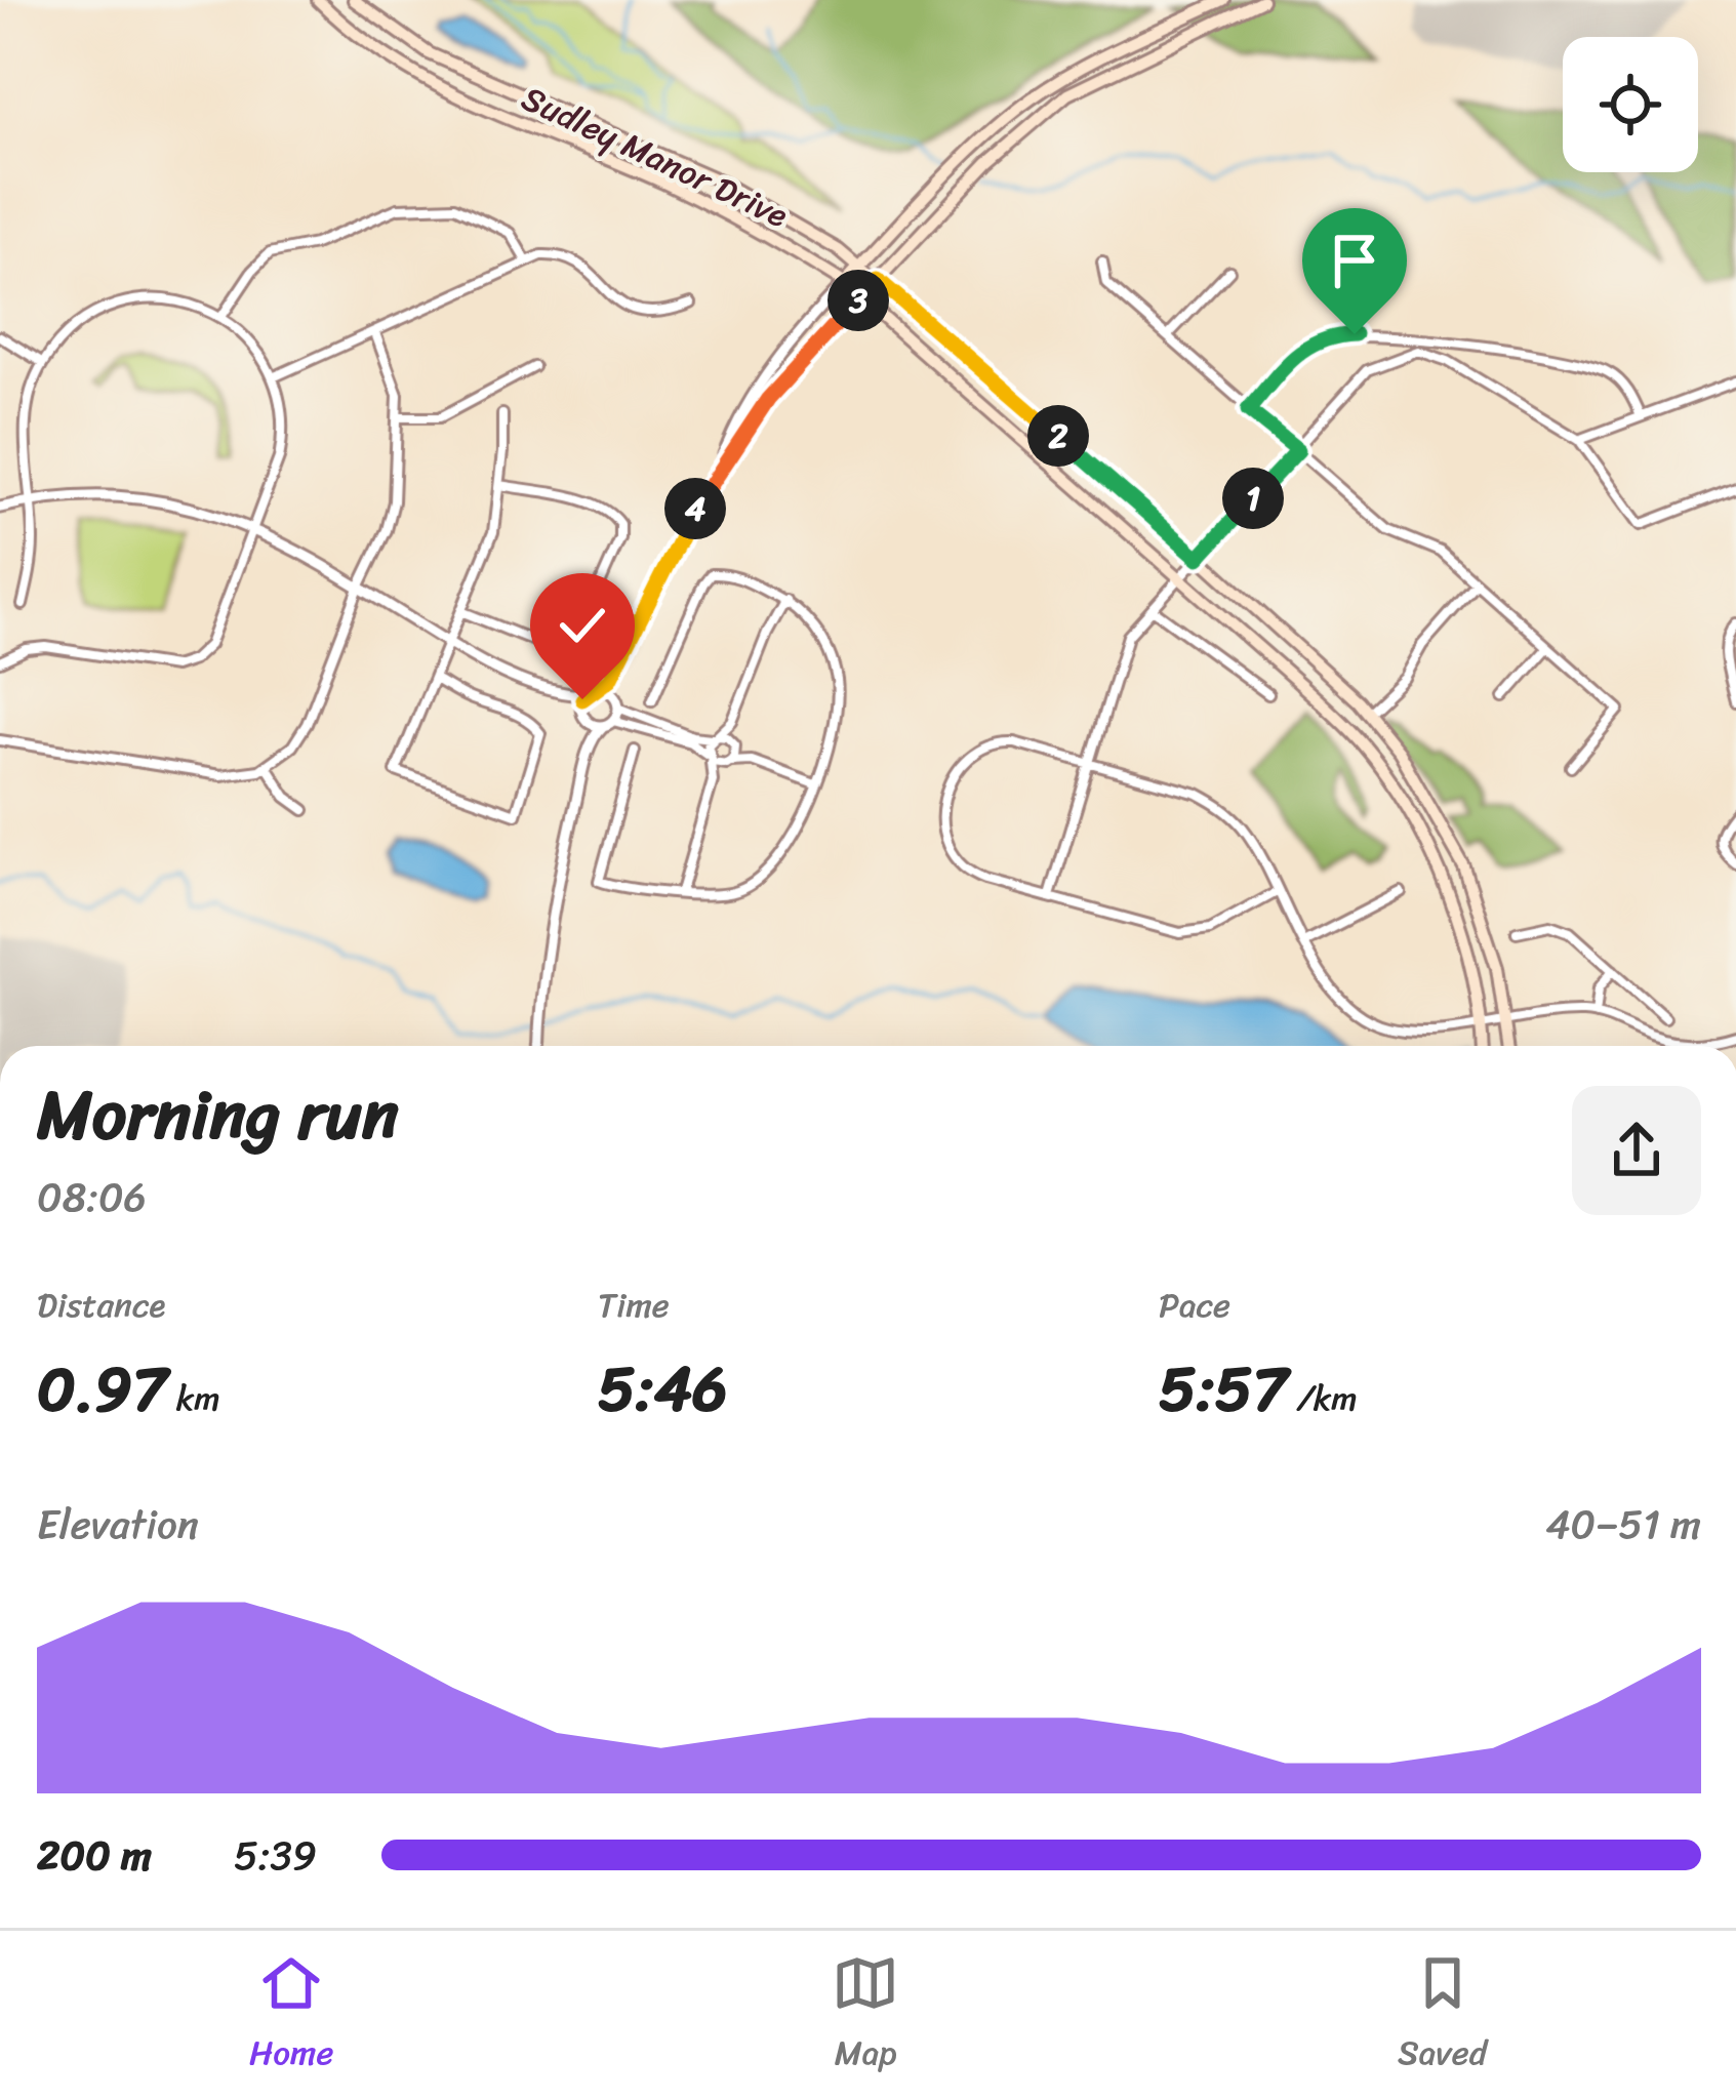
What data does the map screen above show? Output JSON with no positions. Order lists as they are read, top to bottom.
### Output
{
  "streets": {
    "main road": ["Sudley Manor Drive"]
  },
  "page": {
    "pins": [
      "3",
      "2",
      "1",
      "4"
    ],
    "heading": ["Morning run", "08:06"],
    "stats": [
      ["Distance", "0.97 km"],
      ["Time", "5:46"],
      ["Pace", "5:57 /km"]
    ],
    "chart": ["Elevation", "40–51 m"],
    "list": [
      {
        "name": "200 m",
        "note": "5:39"
      }
    ],
    "tabs": ["Home", "Map", "Saved"]
  }
}
